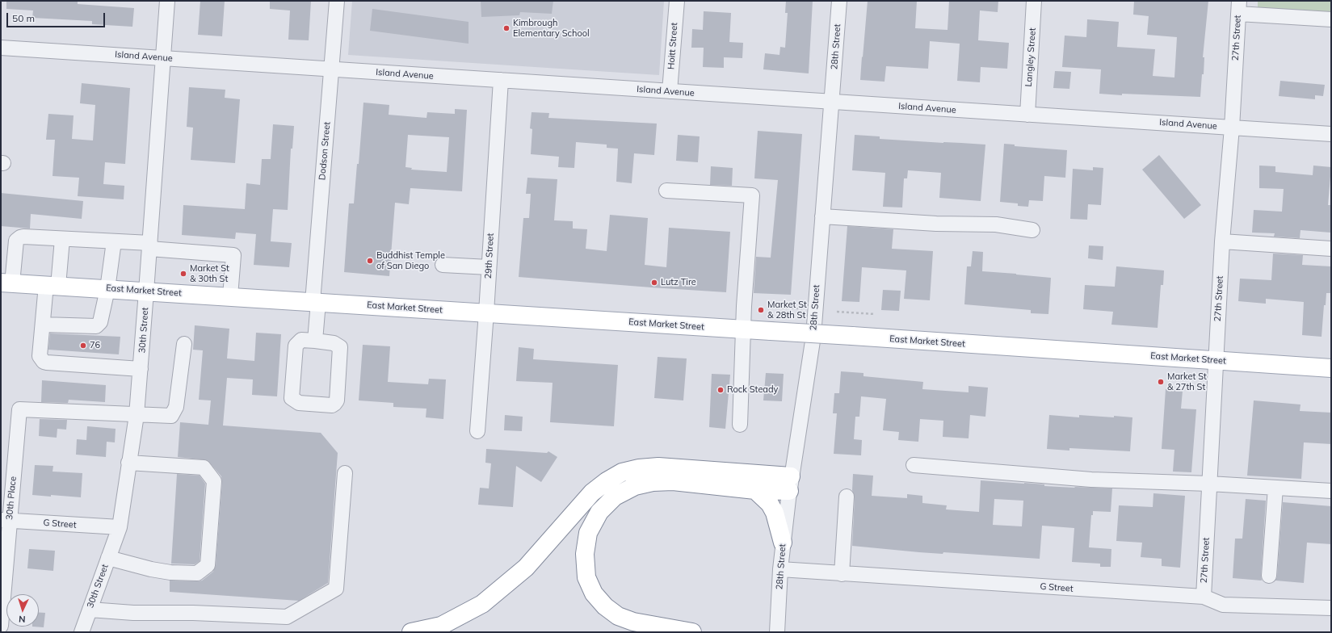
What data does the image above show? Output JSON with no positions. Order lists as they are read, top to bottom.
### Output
{
  "streets": {
    "main road": ["East Market Street"],
    "street": [
      "27th Street",
      "Hoitt Street",
      "28th Street",
      "Island Avenue",
      "Langley Street",
      "Dodson Street",
      "29th Street",
      "30th Street",
      "30th Place",
      "G Street"
    ]
  },
  "crossings": [
    ["27th Street", "Island Avenue"],
    ["27th Street", "East Market Street"],
    ["27th Street", "G Street"],
    ["Hoitt Street", "Island Avenue"],
    ["28th Street", "Island Avenue"],
    ["28th Street", "G Street"],
    ["Island Avenue", "Langley Street"],
    ["Island Avenue", "Dodson Street"],
    ["Island Avenue", "29th Street"],
    ["Island Avenue", "30th Street"],
    ["Dodson Street", "East Market Street"],
    ["29th Street", "East Market Street"],
    ["East Market Street", "30th Street"],
    ["30th Street", "30th Place"],
    ["30th Street", "G Street"],
    ["30th Place", "G Street"]
  ],
  "places": [
    "Kimbrough Elementary School",
    "Buddhist Temple of San Diego",
    "Market St & 30th St",
    "Lutz Tire",
    "Market St & 28th St",
    "76",
    "Market St & 27th St",
    "Rock Steady"
  ],
  "scale_bar": "50 m",
  "north": "bottom"
}
